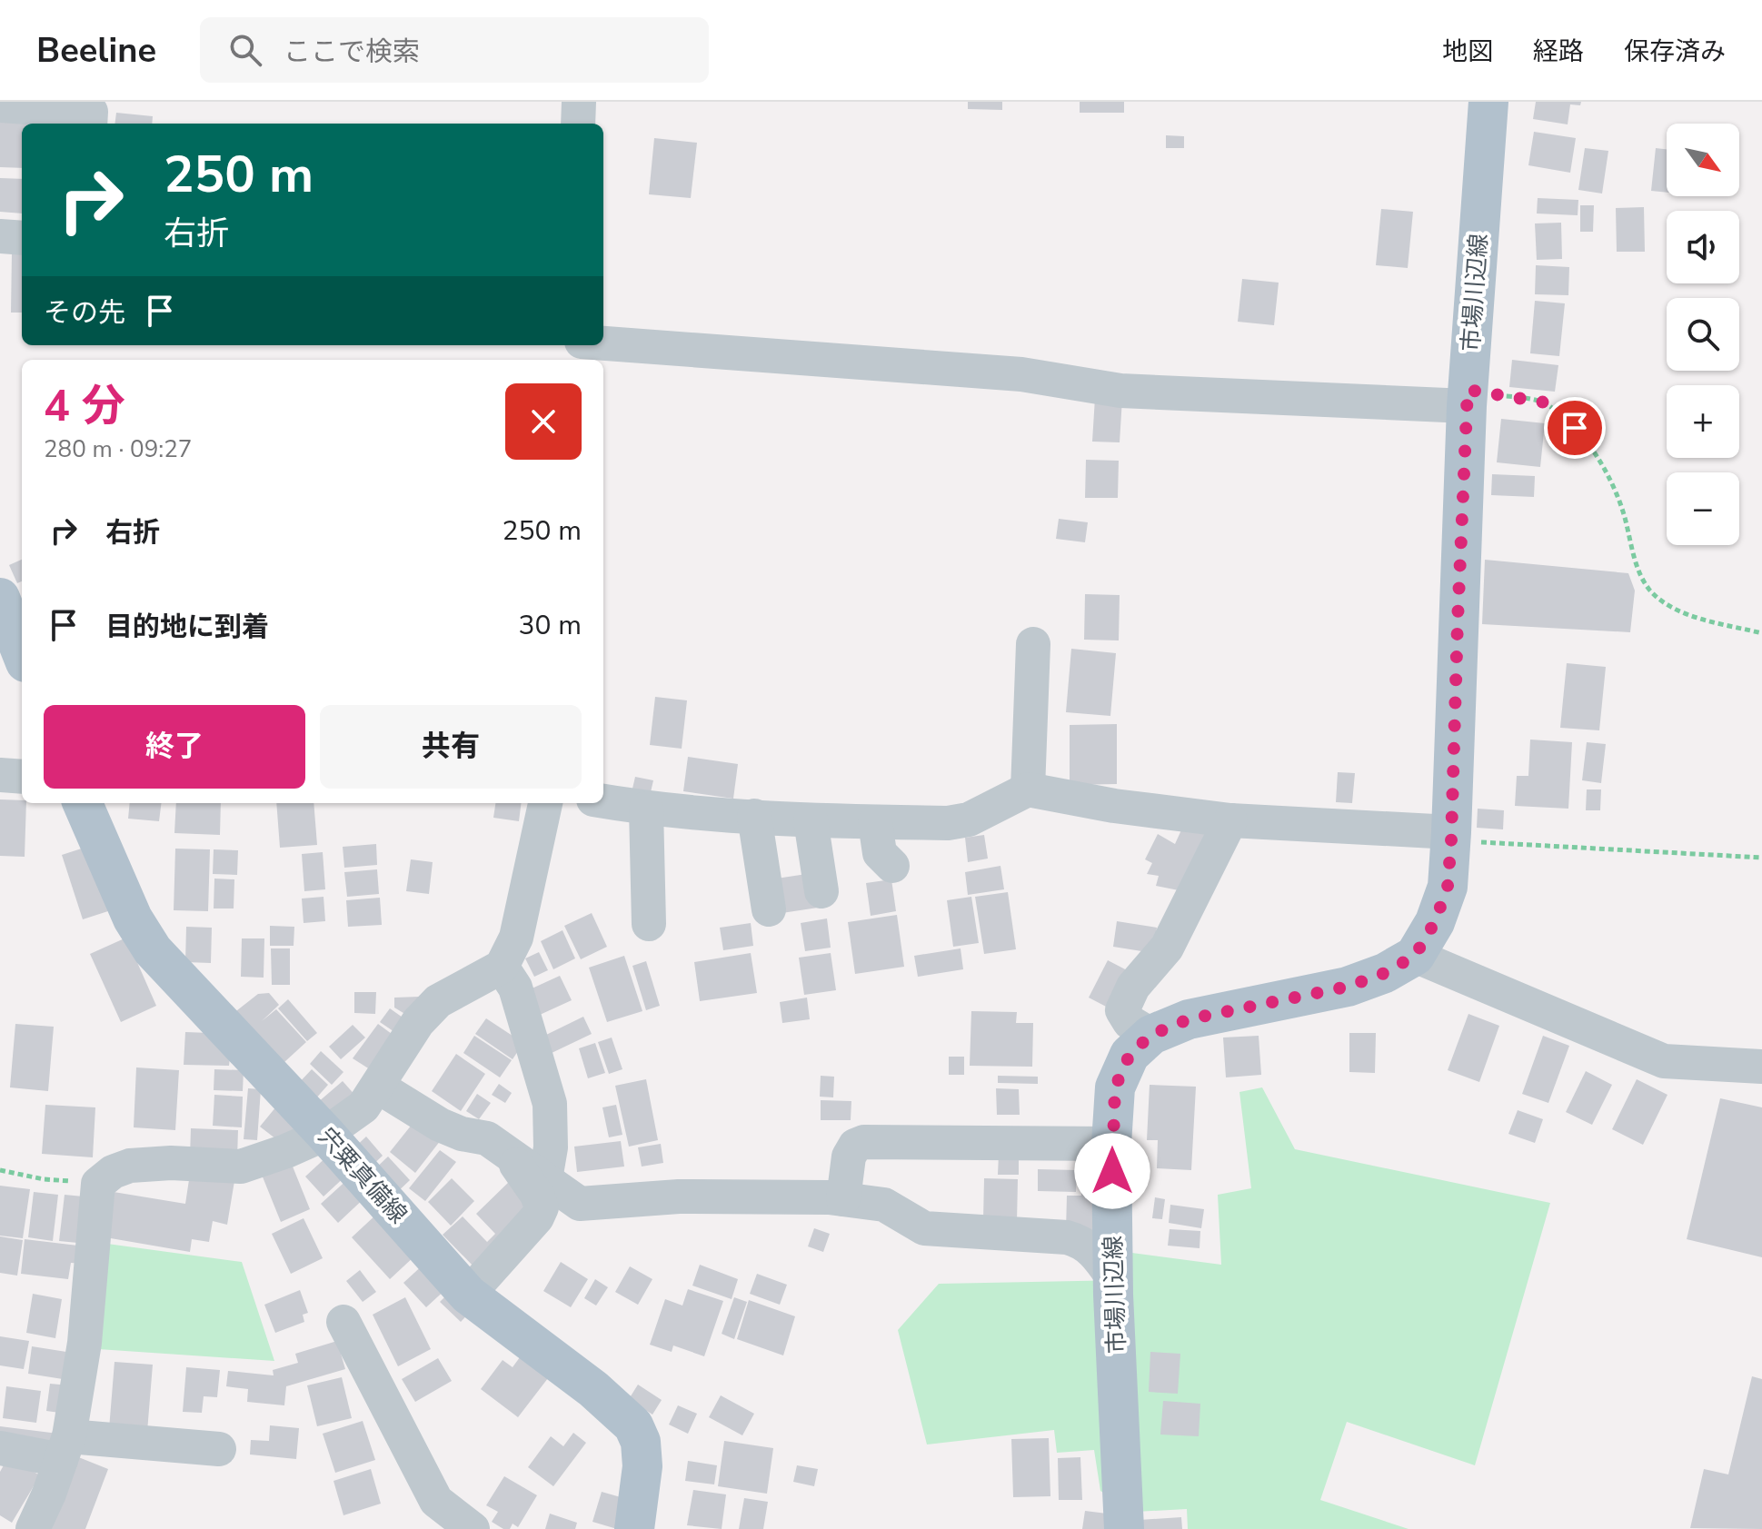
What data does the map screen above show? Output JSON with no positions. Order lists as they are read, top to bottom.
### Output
{
  "streets": {
    "main road": ["市場川辺線", "宍粟真備線"]
  },
  "north": "bottom right",
  "page": {
    "header": "Beeline",
    "search": "ここで検索",
    "nav": ["地図", "経路", "保存済み"],
    "map_buttons": ["+", "−"],
    "turn": ["250 m", "右折"],
    "then": "その先",
    "heading": ["4 分", "280 m · 09:27"],
    "list": [
      {
        "name": "右折",
        "value": "250 m"
      },
      {
        "name": "目的地に到着",
        "value": "30 m"
      }
    ],
    "buttons": ["終了", "共有"]
  }
}
